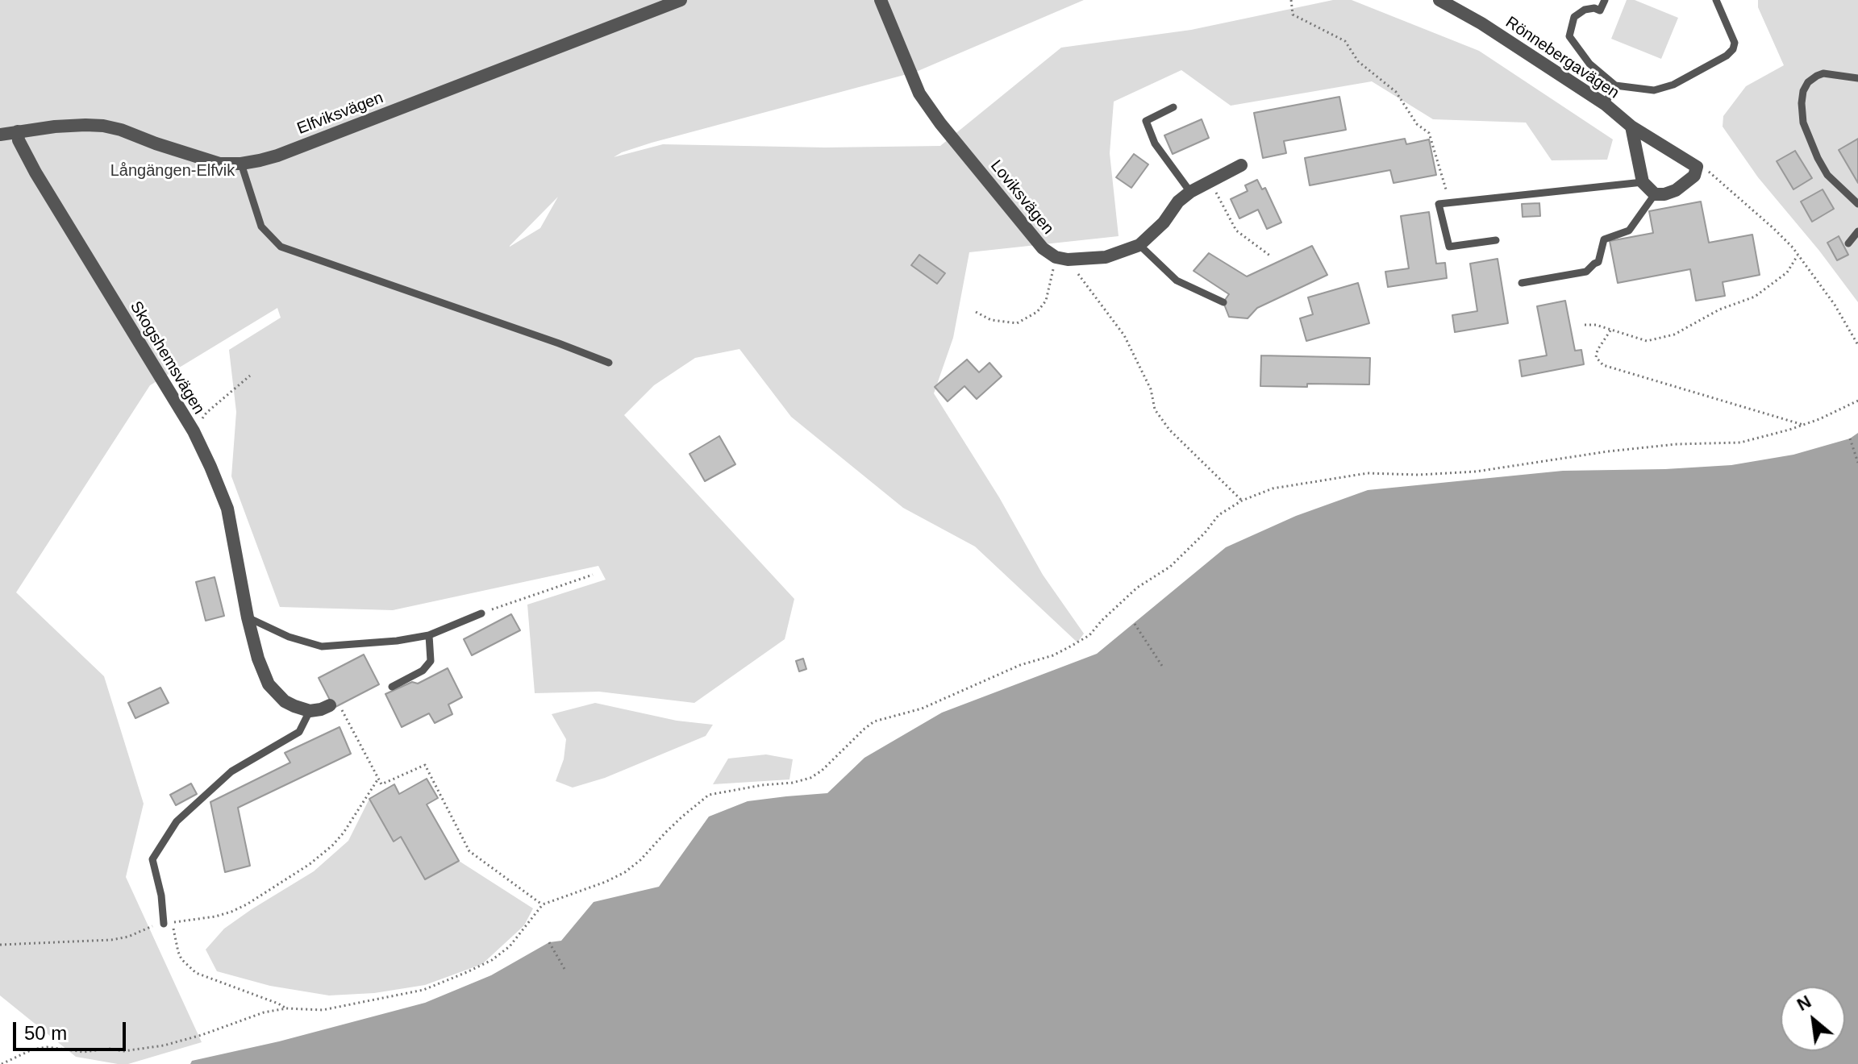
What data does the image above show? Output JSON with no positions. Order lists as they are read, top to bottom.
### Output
{
  "streets": {
    "street": [
      "Rönnebergavägen",
      "Elfviksvägen",
      "Loviksvägen",
      "Skogshemsvägen"
    ]
  },
  "crossings": [
    ["Elfviksvägen", "Skogshemsvägen"]
  ],
  "parks": ["Långängen-Elfvik"],
  "scale_bar": "50 m",
  "north": "top left"
}
